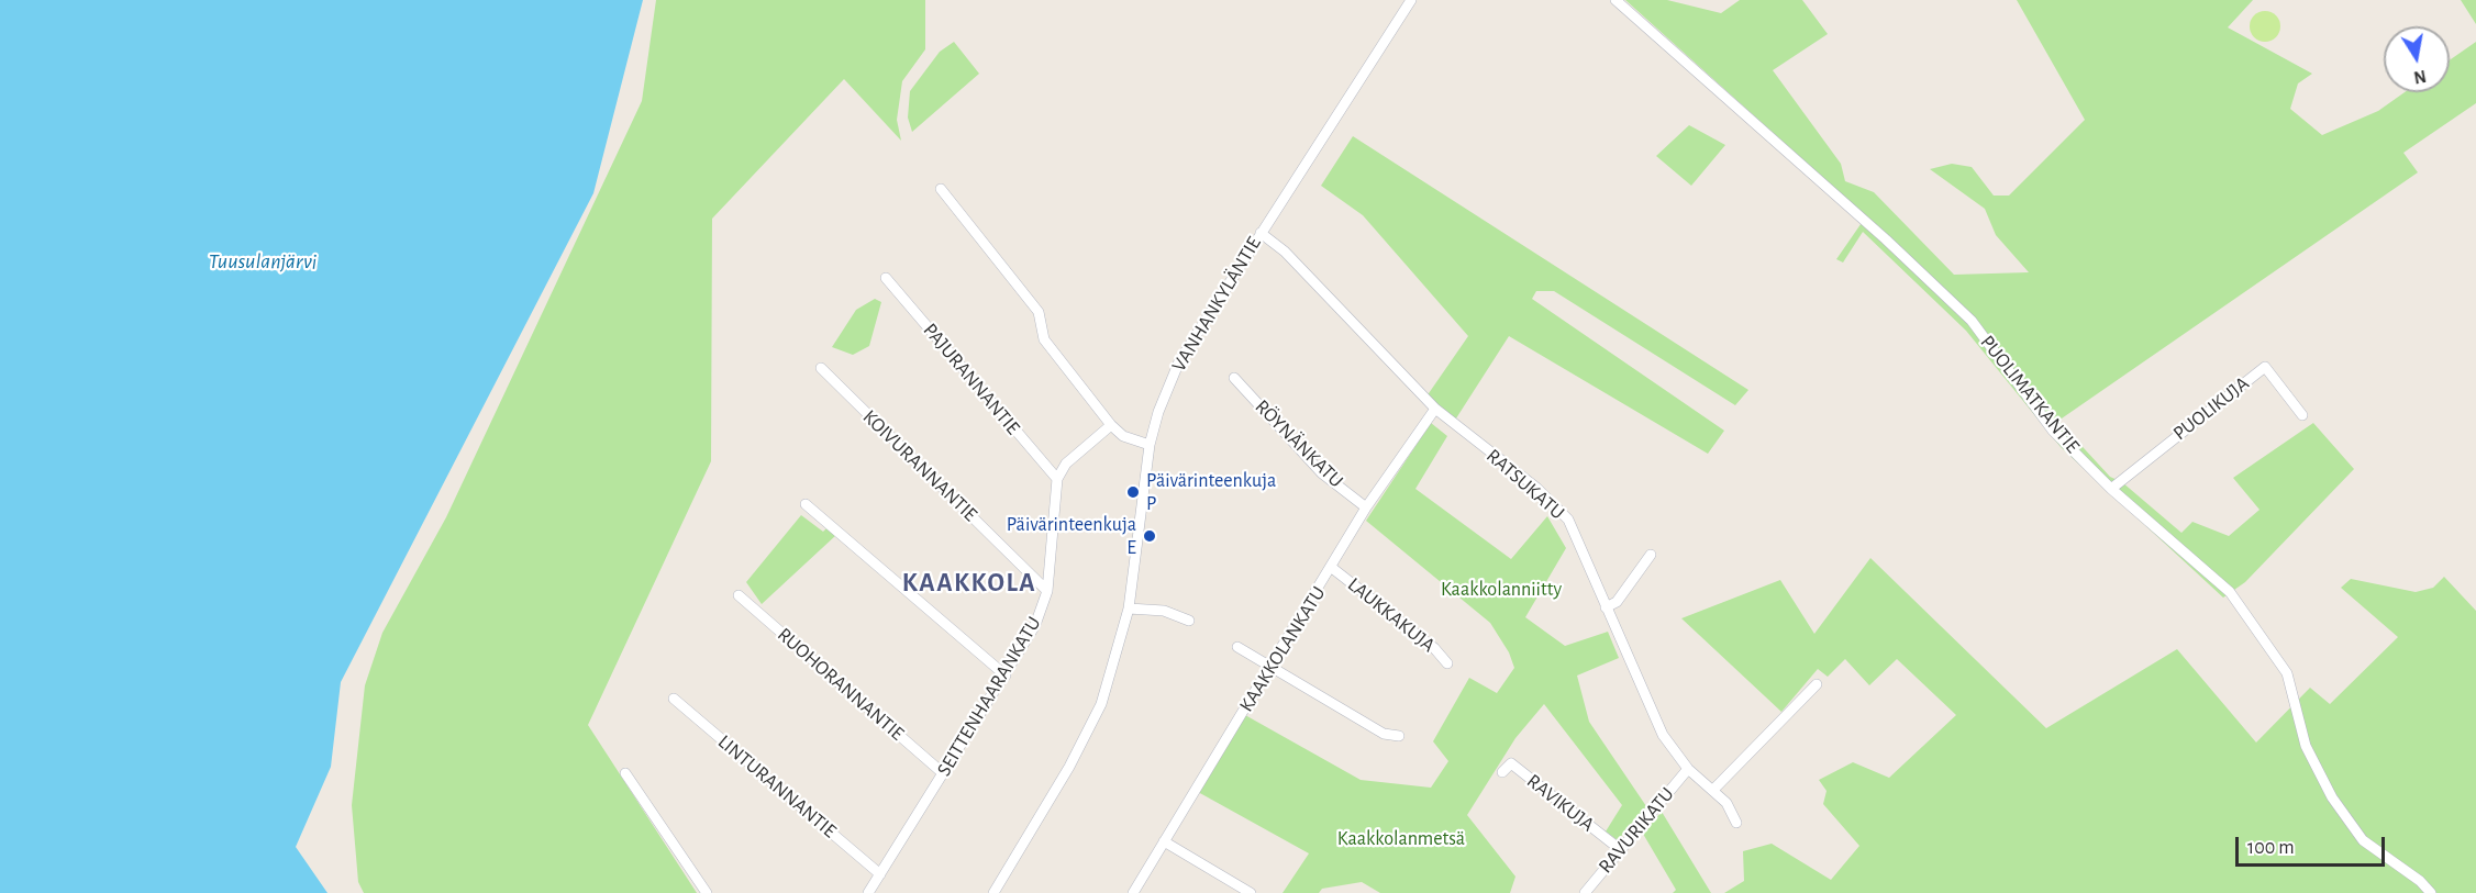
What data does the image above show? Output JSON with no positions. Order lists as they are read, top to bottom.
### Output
{
  "streets": {
    "street": [
      "VANHANKYLÄNTIE",
      "PAJURANNANTIE",
      "PUOLIMATKANTIE",
      "PUOLIKUJA",
      "RÖYNÄNKATU",
      "KOIVURANNANTIE",
      "RATSUKATU",
      "LAUKKAKUJA",
      "KAAKKOLANKATU",
      "RUOHORANNANTIE",
      "SEITTENHAARANKATU",
      "LINTURANNANTIE",
      "RAVIKUJA",
      "RAVURIKATU"
    ]
  },
  "crossings": [
    ["VANHANKYLÄNTIE", "RATSUKATU"],
    ["PAJURANNANTIE", "SEITTENHAARANKATU"],
    ["PUOLIMATKANTIE", "PUOLIKUJA"],
    ["RÖYNÄNKATU", "KAAKKOLANKATU"],
    ["KOIVURANNANTIE", "SEITTENHAARANKATU"],
    ["RATSUKATU", "KAAKKOLANKATU"],
    ["RATSUKATU", "RAVURIKATU"],
    ["LAUKKAKUJA", "KAAKKOLANKATU"],
    ["RUOHORANNANTIE", "SEITTENHAARANKATU"],
    ["SEITTENHAARANKATU", "LINTURANNANTIE"],
    ["RAVIKUJA", "RAVURIKATU"]
  ],
  "districts": ["KAAKKOLA"],
  "water": ["Tuusulanjärvi"],
  "parks": ["Kaakkolanniitty", "Kaakkolanmetsä"],
  "places": ["Päivärinteenkuja P", "Päivärinteenkuja E"],
  "scale_bar": "100 m",
  "north": "bottom"
}
